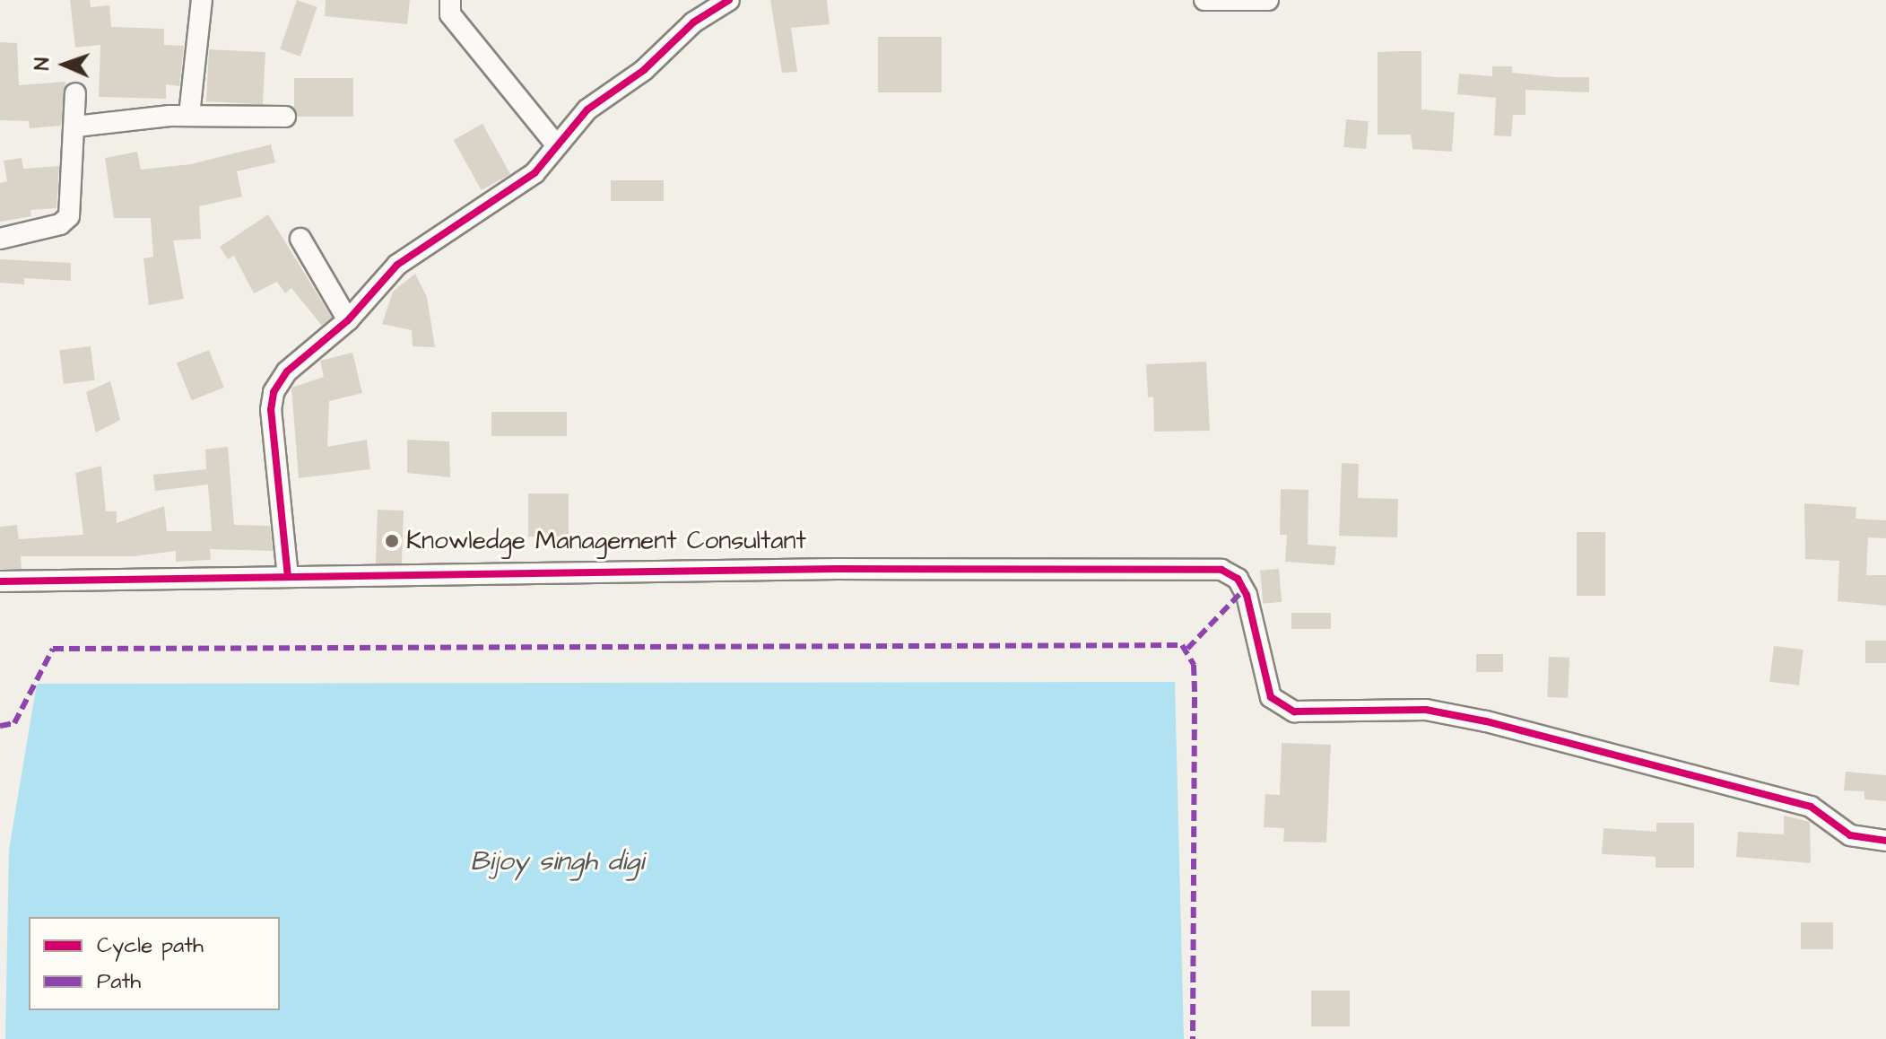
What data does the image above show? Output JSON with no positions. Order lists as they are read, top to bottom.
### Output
{
  "water": ["Bijoy singh digi"],
  "places": ["Knowledge Management Consultant"],
  "legend": ["Cycle path", "Path"],
  "north": "left"
}
